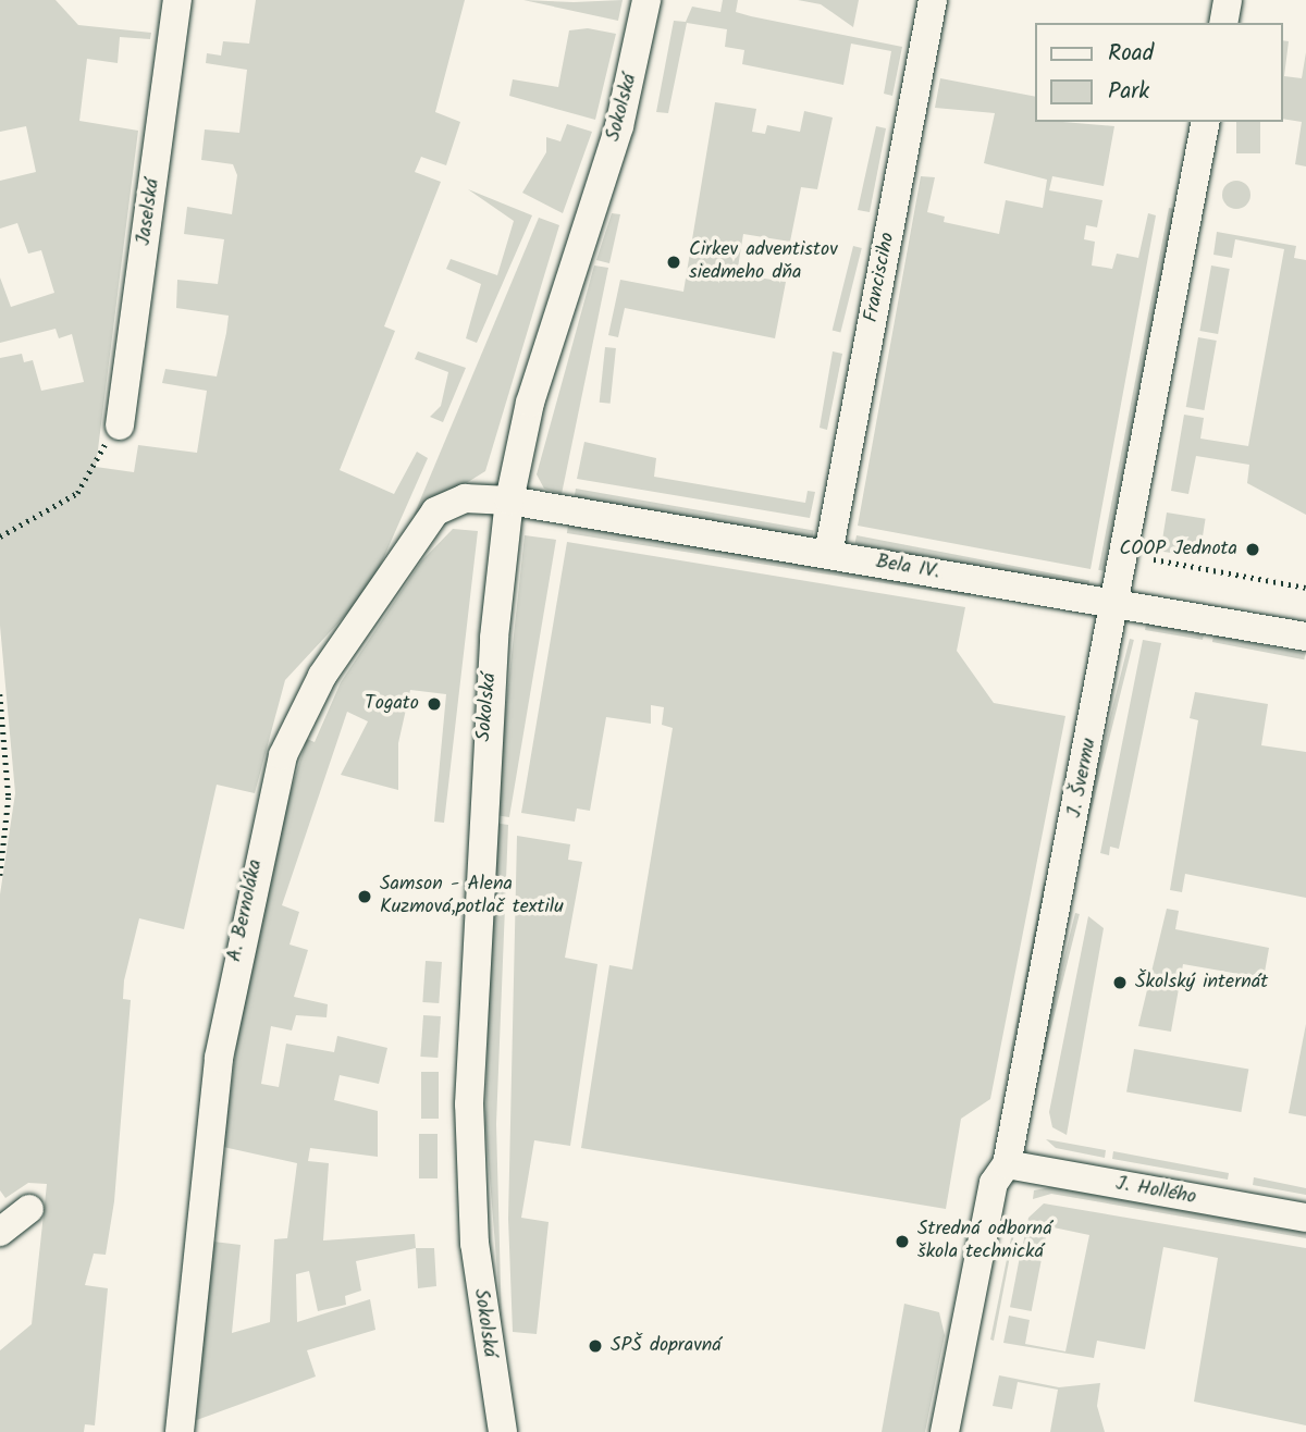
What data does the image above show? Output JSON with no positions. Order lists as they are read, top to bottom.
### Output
{
  "streets": {
    "street": [
      "Sokolská",
      "Jaselská",
      "Francisciho",
      "Bela IV.",
      "J. Švermu",
      "A. Bernoláka",
      "J. Hollého"
    ]
  },
  "crossings": [
    ["Sokolská", "Bela IV."],
    ["Sokolská", "A. Bernoláka"],
    ["Francisciho", "Bela IV."],
    ["Bela IV.", "J. Švermu"],
    ["Bela IV.", "A. Bernoláka"],
    ["J. Švermu", "J. Hollého"]
  ],
  "places": [
    "Cirkev adventistov siedmeho dňa",
    "COOP Jednota",
    "Togato",
    "Samson - Alena Kuzmová,potlač textilu",
    "Školský internát",
    "Stredná odborná škola technická",
    "SPŠ dopravná"
  ],
  "legend": ["Road", "Park"]
}
